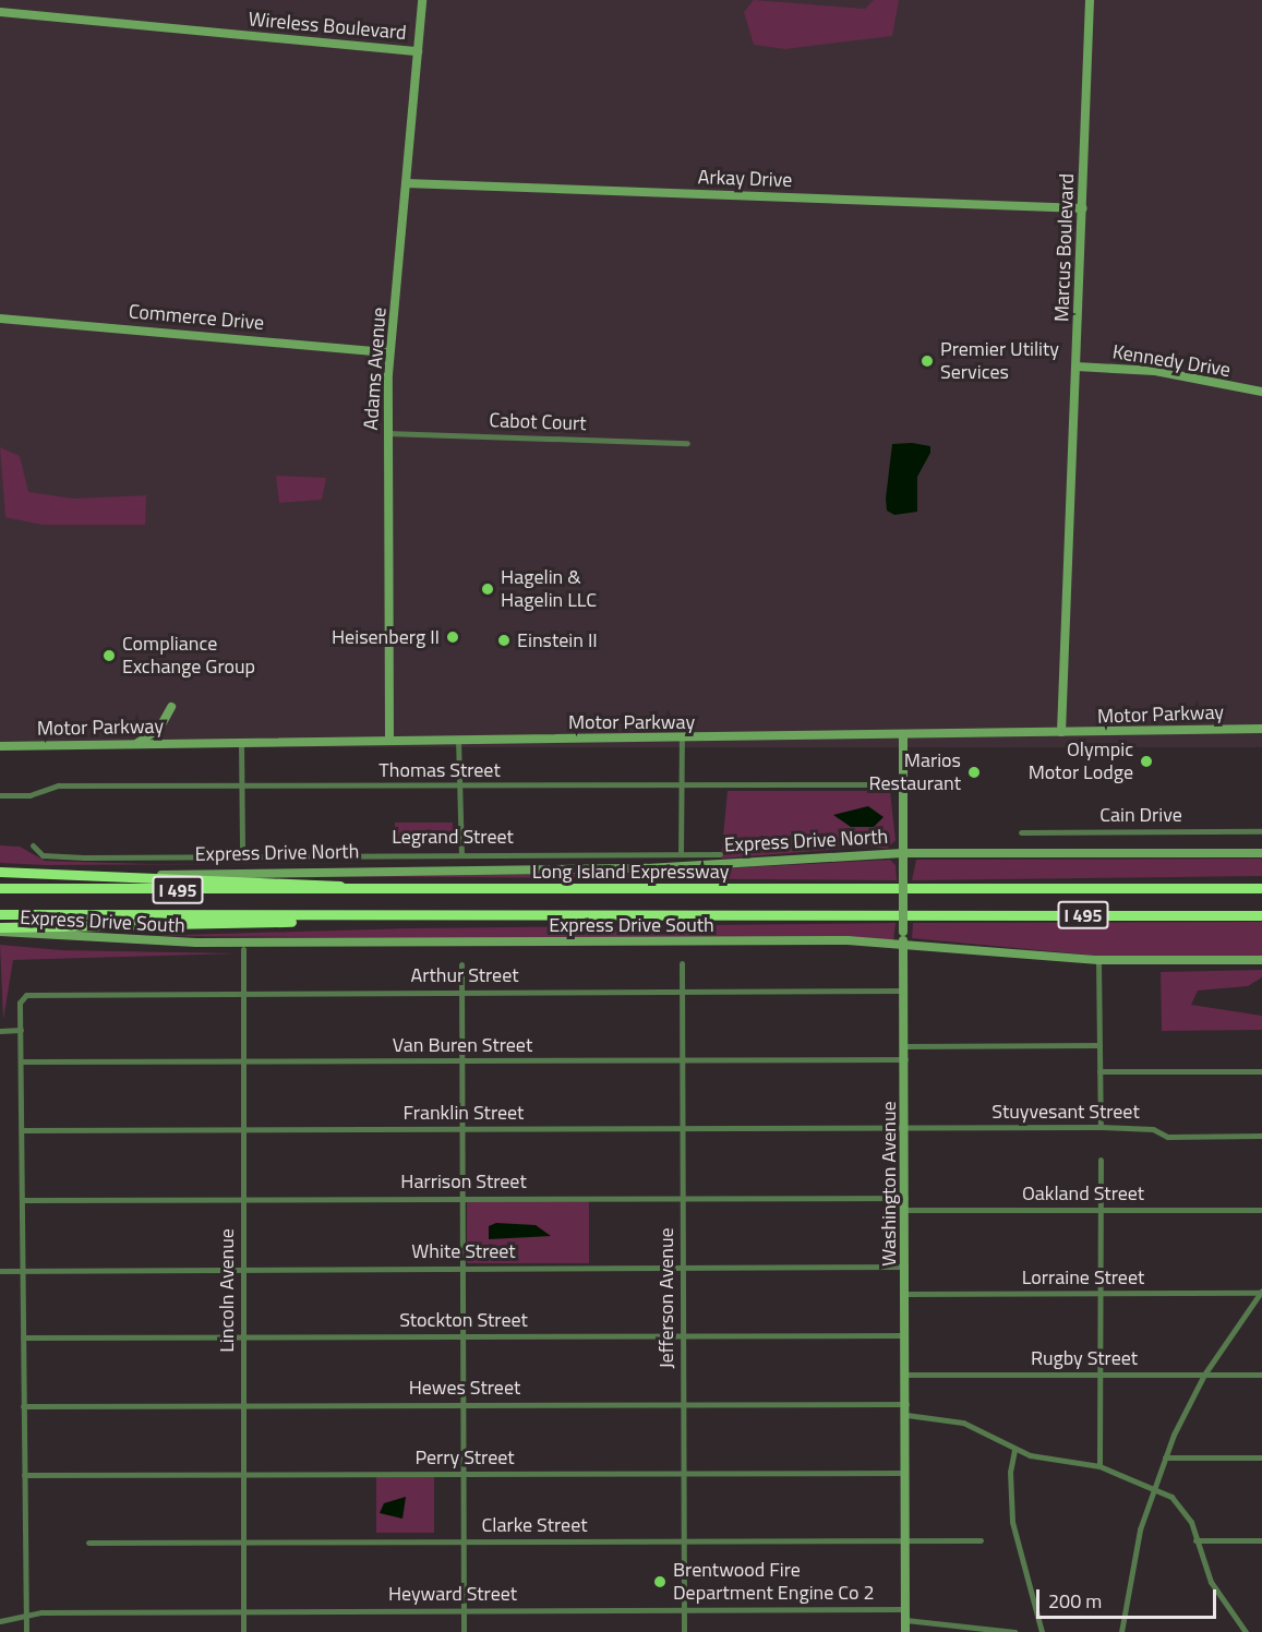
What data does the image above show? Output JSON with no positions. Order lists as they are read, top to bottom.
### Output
{
  "streets": {
    "highway": ["Express Drive North", "Long Island Expressway", "I 495"],
    "street": [
      "Wireless Boulevard",
      "Arkay Drive",
      "Marcus Boulevard",
      "Commerce Drive",
      "Kennedy Drive",
      "Adams Avenue",
      "Cabot Court",
      "Motor Parkway",
      "Thomas Street",
      "Cain Drive",
      "Legrand Street",
      "Express Drive South",
      "Arthur Street",
      "Van Buren Street",
      "Stuyvesant Street",
      "Franklin Street",
      "Harrison Street",
      "Washington Avenue",
      "Oakland Street",
      "White Street",
      "Lorraine Street",
      "Lincoln Avenue",
      "Jefferson Avenue",
      "Stockton Street",
      "Rugby Street",
      "Hewes Street",
      "Perry Street",
      "Clarke Street",
      "Heyward Street"
    ]
  },
  "crossings": [
    ["Wireless Boulevard", "Adams Avenue"],
    ["Arkay Drive", "Marcus Boulevard"],
    ["Arkay Drive", "Adams Avenue"],
    ["Marcus Boulevard", "Kennedy Drive"],
    ["Marcus Boulevard", "Motor Parkway"],
    ["Commerce Drive", "Adams Avenue"],
    ["Adams Avenue", "Cabot Court"],
    ["Adams Avenue", "Motor Parkway"],
    ["Motor Parkway", "Washington Avenue"],
    ["Express Drive North", "Washington Avenue"],
    ["Express Drive South", "Washington Avenue"],
    ["Arthur Street", "Washington Avenue"],
    ["Arthur Street", "Lincoln Avenue"],
    ["Arthur Street", "Jefferson Avenue"],
    ["Van Buren Street", "Washington Avenue"],
    ["Van Buren Street", "Lincoln Avenue"],
    ["Van Buren Street", "Jefferson Avenue"],
    ["Stuyvesant Street", "Franklin Street"],
    ["Stuyvesant Street", "Washington Avenue"],
    ["Franklin Street", "Washington Avenue"],
    ["Franklin Street", "Lincoln Avenue"],
    ["Franklin Street", "Jefferson Avenue"],
    ["Harrison Street", "Washington Avenue"],
    ["Harrison Street", "Lincoln Avenue"],
    ["Harrison Street", "Jefferson Avenue"],
    ["Washington Avenue", "Oakland Street"],
    ["Washington Avenue", "White Street"],
    ["Washington Avenue", "Lorraine Street"],
    ["Washington Avenue", "Stockton Street"],
    ["Washington Avenue", "Rugby Street"],
    ["Washington Avenue", "Hewes Street"],
    ["Washington Avenue", "Perry Street"],
    ["Washington Avenue", "Clarke Street"],
    ["Washington Avenue", "Heyward Street"],
    ["White Street", "Lincoln Avenue"],
    ["White Street", "Jefferson Avenue"],
    ["Lincoln Avenue", "Stockton Street"],
    ["Lincoln Avenue", "Hewes Street"],
    ["Lincoln Avenue", "Perry Street"],
    ["Lincoln Avenue", "Clarke Street"],
    ["Lincoln Avenue", "Heyward Street"],
    ["Jefferson Avenue", "Stockton Street"],
    ["Jefferson Avenue", "Hewes Street"],
    ["Jefferson Avenue", "Perry Street"],
    ["Jefferson Avenue", "Clarke Street"],
    ["Jefferson Avenue", "Heyward Street"]
  ],
  "places": [
    "Premier Utility Services",
    "Hagelin & Hagelin LLC",
    "Heisenberg II",
    "Einstein II",
    "Compliance Exchange Group",
    "Olympic Motor Lodge",
    "Marios Restaurant",
    "Brentwood Fire Department Engine Co 2"
  ],
  "scale_bar": "200 m"
}
